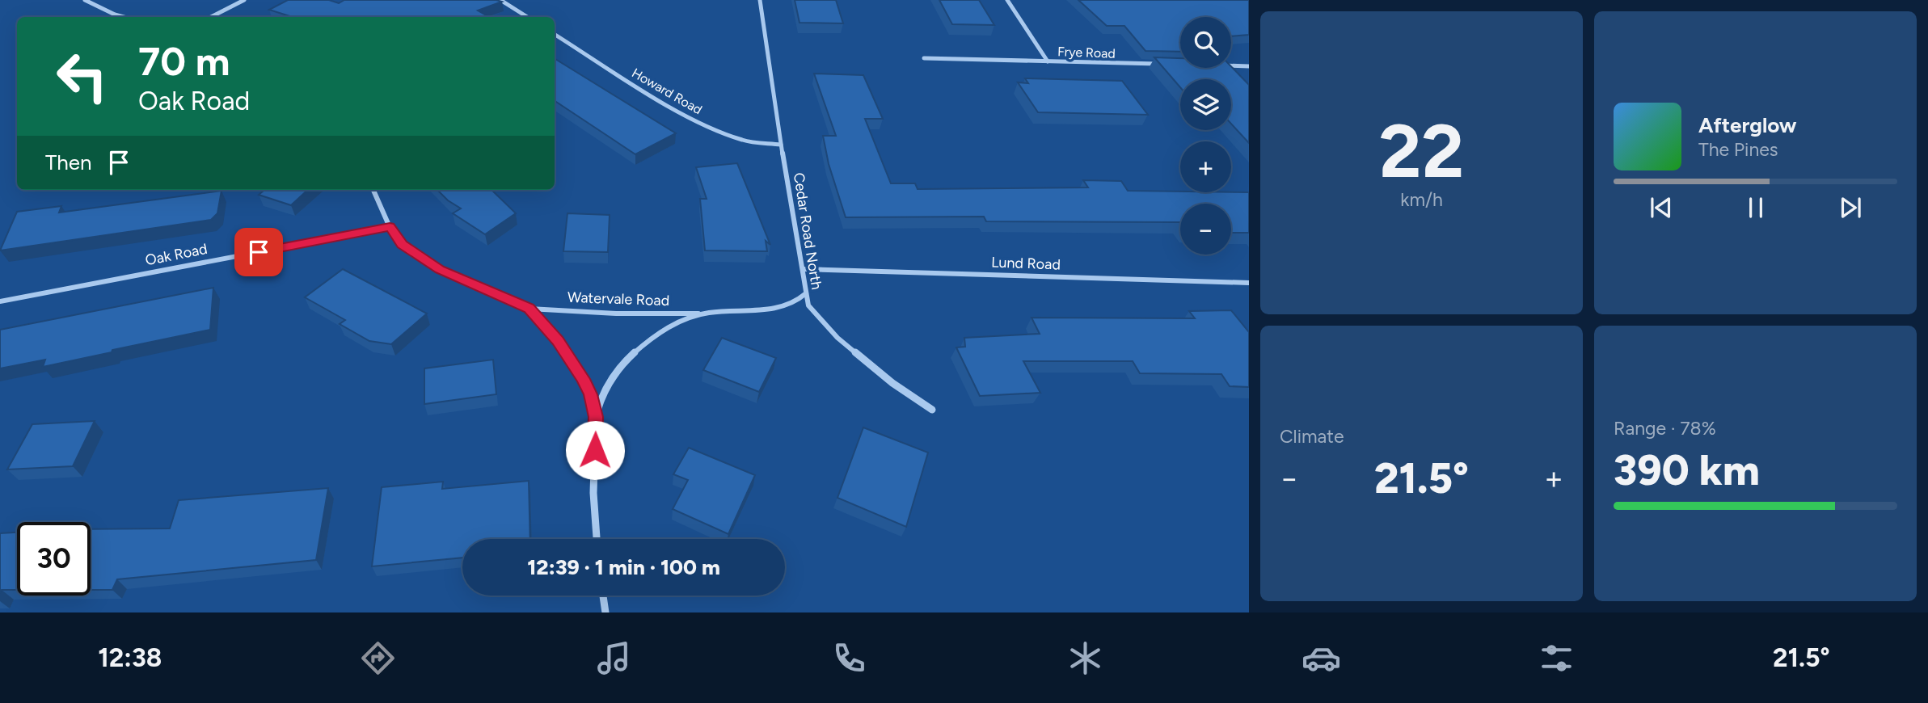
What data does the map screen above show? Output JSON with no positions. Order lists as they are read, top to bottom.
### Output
{
  "streets": {
    "street": [
      "Frye Road",
      "Howard Road",
      "Cedar Road North",
      "Oak Road",
      "Lund Road",
      "Watervale Road"
    ]
  },
  "crossings": [
    ["Howard Road", "Cedar Road North"],
    ["Cedar Road North", "Lund Road"],
    ["Oak Road", "Watervale Road"]
  ],
  "page": {
    "tile": [
      ["22", "km/h"],
      "Climate",
      ["Range · 78%", "390 km"]
    ],
    "map_buttons": ["+", "−"],
    "turn": ["70 m", "Oak Road"],
    "song": ["Afterglow", "The Pines"],
    "then": "Then",
    "heat": ["−", "21.5°", "+"],
    "limit": "30",
    "trip": "12:39 · 1 min · 100 m",
    "tabs": ["12:38", "21.5°"]
  }
}
